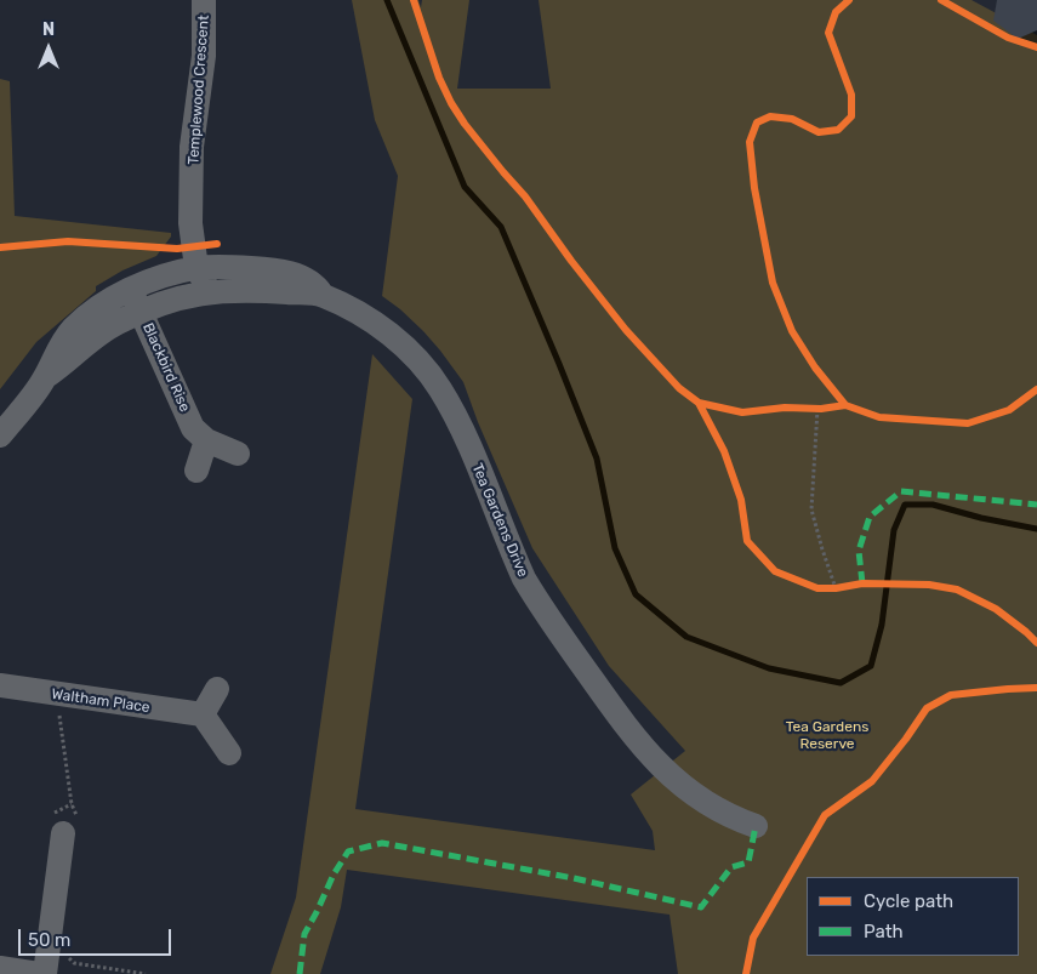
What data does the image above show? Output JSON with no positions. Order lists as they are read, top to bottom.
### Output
{
  "streets": {
    "street": [
      "Templewood Crescent",
      "Blackbird Rise",
      "Tea Gardens Drive",
      "Waltham Place"
    ]
  },
  "crossings": [
    ["Templewood Crescent", "Tea Gardens Drive"]
  ],
  "parks": ["Tea Gardens Reserve"],
  "legend": ["Cycle path", "Path"],
  "scale_bar": "50 m",
  "north": "top"
}
